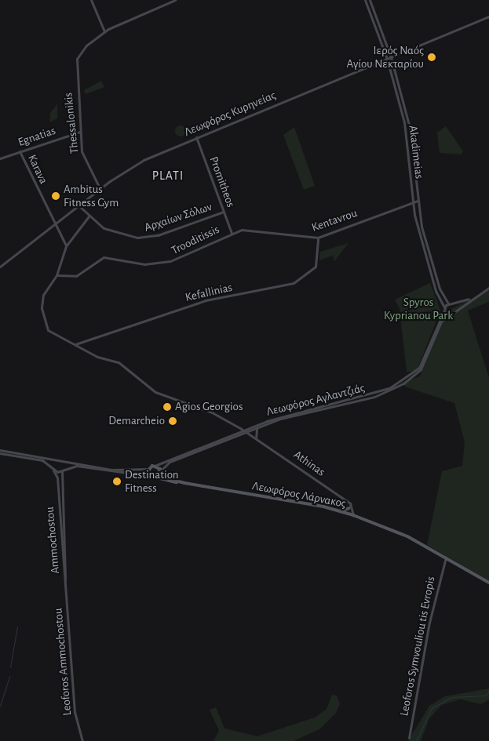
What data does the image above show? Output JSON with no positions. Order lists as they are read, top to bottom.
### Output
{
  "streets": {
    "main road": [
      "Λεωφόρος Κυρηνείας",
      "Thessalonikis",
      "Egnatias",
      "Akadimeias",
      "Karava",
      "Promitheos",
      "Αρχαίων Σόλων",
      "Kentavrou",
      "Trooditissis",
      "Kefallinias",
      "Λεωφόρος Αγλαντζιάς",
      "Athinas",
      "Λεωφόρος Λάρνακος",
      "Ammochostou",
      "Leoforos Symvouliou tis Evropis",
      "Leoforos Ammochostou"
    ]
  },
  "crossings": [
    ["Λεωφόρος Κυρηνείας", "Thessalonikis"],
    ["Λεωφόρος Κυρηνείας", "Akadimeias"],
    ["Λεωφόρος Κυρηνείας", "Karava"],
    ["Λεωφόρος Κυρηνείας", "Promitheos"],
    ["Λεωφόρος Κυρηνείας", "Αρχαίων Σόλων"],
    ["Thessalonikis", "Egnatias"],
    ["Egnatias", "Karava"],
    ["Akadimeias", "Kentavrou"],
    ["Akadimeias", "Λεωφόρος Αγλαντζιάς"],
    ["Promitheos", "Αρχαίων Σόλων"],
    ["Promitheos", "Kentavrou"],
    ["Promitheos", "Trooditissis"],
    ["Kentavrou", "Trooditissis"],
    ["Kentavrou", "Kefallinias"],
    ["Trooditissis", "Athinas"],
    ["Kefallinias", "Athinas"],
    ["Λεωφόρος Αγλαντζιάς", "Athinas"],
    ["Λεωφόρος Αγλαντζιάς", "Λεωφόρος Λάρνακος"],
    ["Athinas", "Λεωφόρος Λάρνακος"],
    ["Λεωφόρος Λάρνακος", "Ammochostou"],
    ["Λεωφόρος Λάρνακος", "Leoforos Symvouliou tis Evropis"],
    ["Ammochostou", "Leoforos Ammochostou"]
  ],
  "districts": ["PLATI"],
  "parks": ["Spyros Kyprianou Park"],
  "places": [
    "Ιερός Ναός Αγίου Νεκταρίου",
    "Ambitus Fitness Gym",
    "Agios Georgios",
    "Demarcheio",
    "Destination Fitness"
  ]
}
